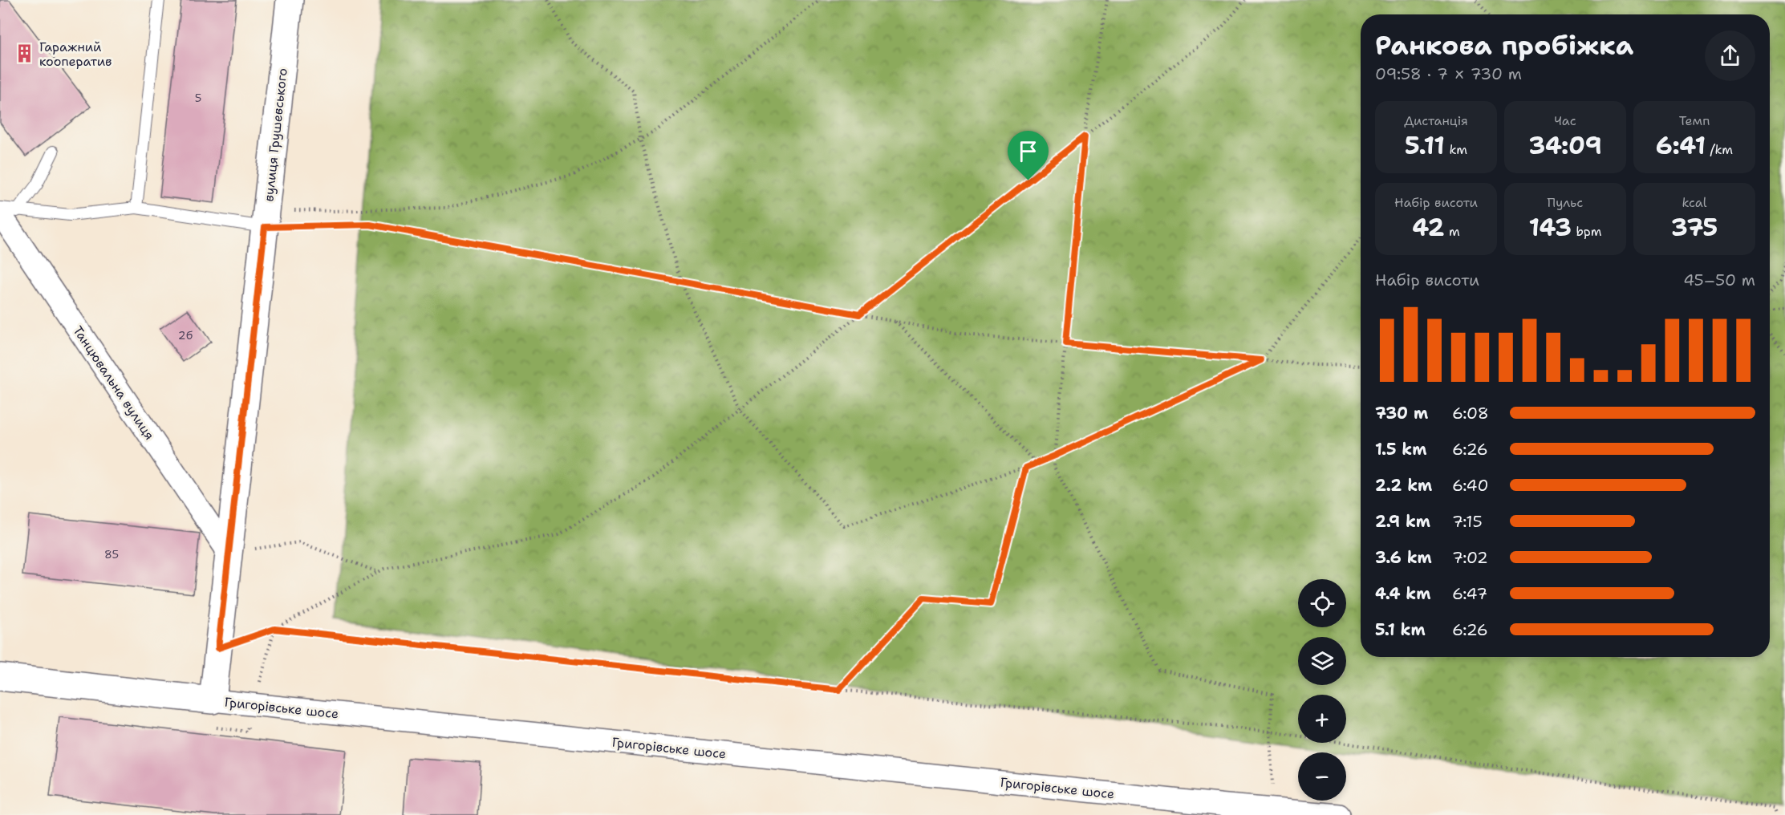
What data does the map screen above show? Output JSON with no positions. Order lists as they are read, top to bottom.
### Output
{
  "streets": {
    "street": ["вулиця Грушевського", "Танцювальна вулиця", "Григорівське шосе"]
  },
  "crossings": [
    ["вулиця Грушевського", "Танцювальна вулиця"],
    ["вулиця Грушевського", "Григорівське шосе"]
  ],
  "places": {
    "building": ["Гаражний кооператив"]
  },
  "house_numbers": ["5", "2б", "85"],
  "page": {
    "heading": ["Ранкова пробіжка", "09:58 · 7 × 730 m"],
    "stats": [
      ["Дистанція", "5.11 km"],
      ["Час", "34:09"],
      ["Темп", "6:41 /km"],
      ["Набір висоти", "42 m"],
      ["Пульс", "143 bpm"],
      ["kcal", "375"]
    ],
    "chart": ["Набір висоти", "45–50 m"],
    "list": [
      {
        "name": "730 m",
        "note": "6:08"
      },
      {
        "name": "1.5 km",
        "note": "6:26"
      },
      {
        "name": "2.2 km",
        "note": "6:40"
      },
      {
        "name": "2.9 km",
        "note": "7:15"
      },
      {
        "name": "3.6 km",
        "note": "7:02"
      },
      {
        "name": "4.4 km",
        "note": "6:47"
      },
      {
        "name": "5.1 km",
        "note": "6:26"
      }
    ],
    "map_buttons": ["+", "−"]
  }
}
